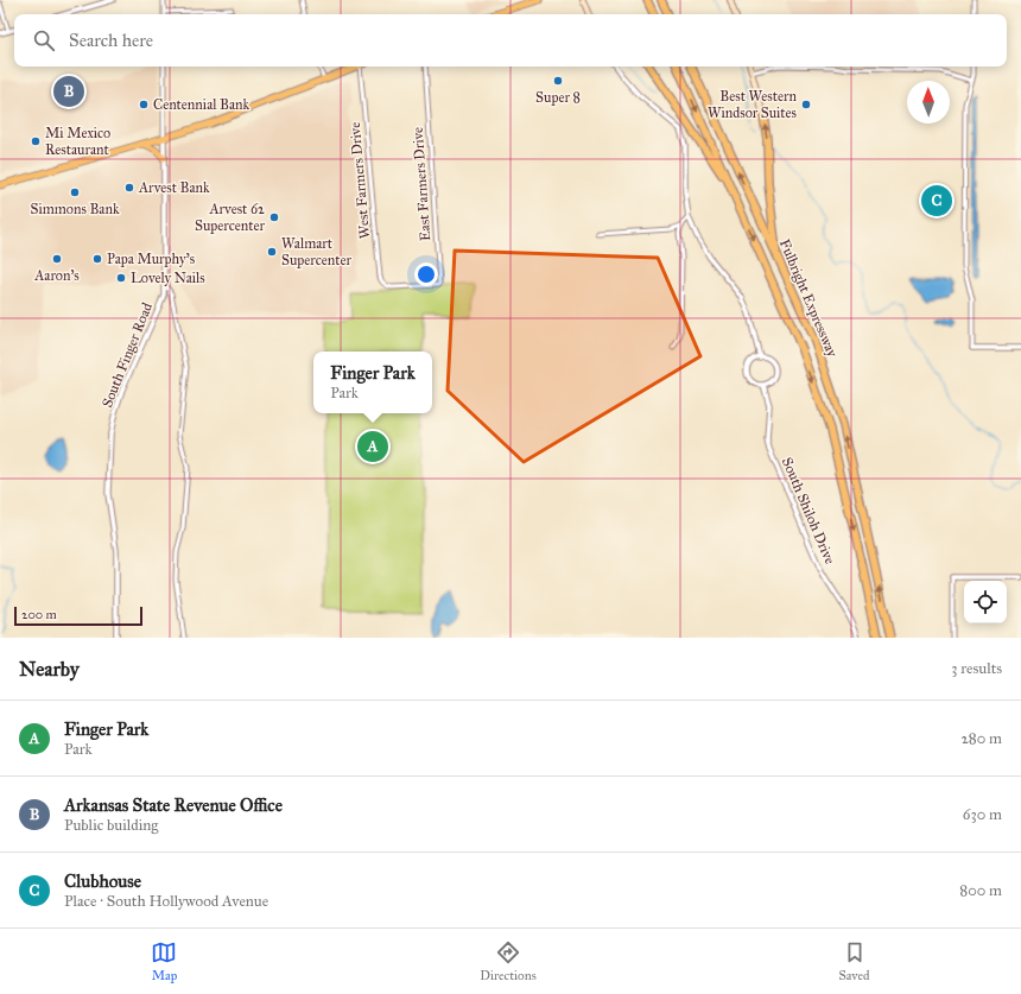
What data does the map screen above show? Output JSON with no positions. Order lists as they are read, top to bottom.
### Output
{
  "streets": {
    "highway": ["Fulbright Expressway"],
    "street": [
      "West Farmers Drive",
      "East Farmers Drive",
      "South Finger Road",
      "South Shiloh Drive"
    ]
  },
  "crossings": [
    ["West Farmers Drive", "East Farmers Drive"]
  ],
  "places": [
    "Super 8",
    "Centennial Bank",
    "Best Western Windsor Suites",
    "Mi Mexico Restaurant",
    "Arvest Bank",
    "Simmons Bank",
    "Arvest 62 Supercenter",
    "Walmart Supercenter",
    "Aaron's",
    "Papa Murphy's",
    "Lovely Nails"
  ],
  "scale_bar": "200 m",
  "north": "top",
  "page": {
    "search": "Search here",
    "pins": ["B", "C", "A"],
    "popup": ["Finger Park", "Park"],
    "scale": "200 m",
    "heading": ["Nearby", "3 results"],
    "list": [
      {
        "mark": "A",
        "name": "Finger Park",
        "note": "Park",
        "value": "280 m"
      },
      {
        "mark": "B",
        "name": "Arkansas State Revenue Office",
        "note": "Public building",
        "value": "630 m"
      },
      {
        "mark": "C",
        "name": "Clubhouse",
        "note": "Place · South Hollywood Avenue",
        "value": "800 m"
      }
    ],
    "nav": ["Map", "Directions", "Saved"]
  }
}
